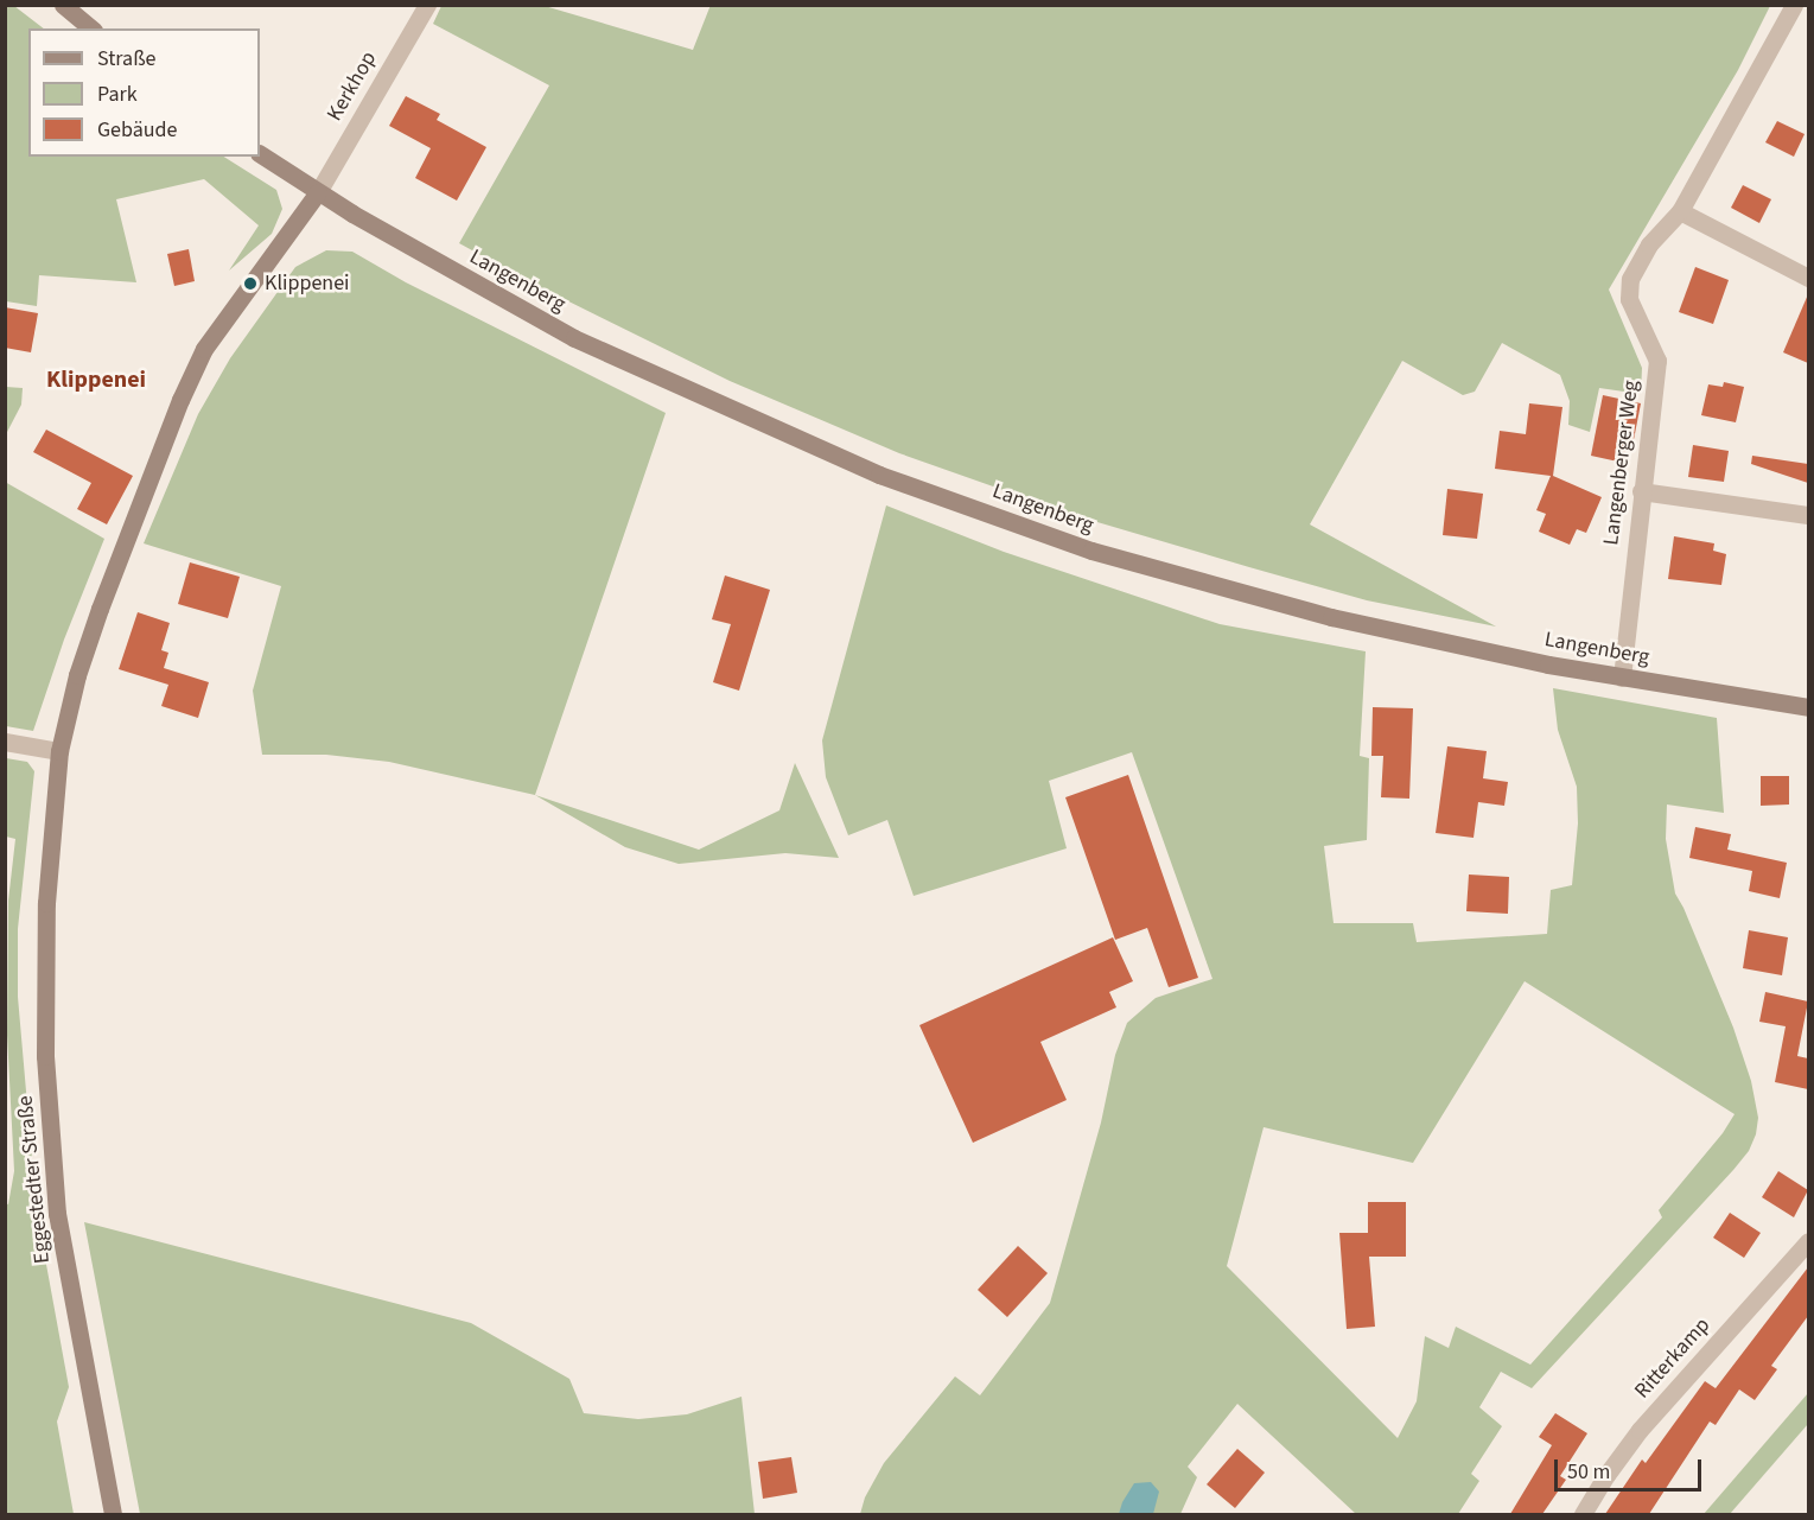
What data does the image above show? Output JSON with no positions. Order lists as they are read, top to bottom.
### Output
{
  "streets": {
    "main road": ["Langenberg", "Eggestedter Straße"],
    "street": ["Kerkhop", "Langenberger Weg", "Ritterkamp"]
  },
  "crossings": [
    ["Kerkhop", "Langenberg"],
    ["Langenberg", "Langenberger Weg"]
  ],
  "districts": ["Klippenei"],
  "places": ["Klippenei"],
  "legend": ["Straße", "Park", "Gebäude"],
  "scale_bar": "50 m"
}
